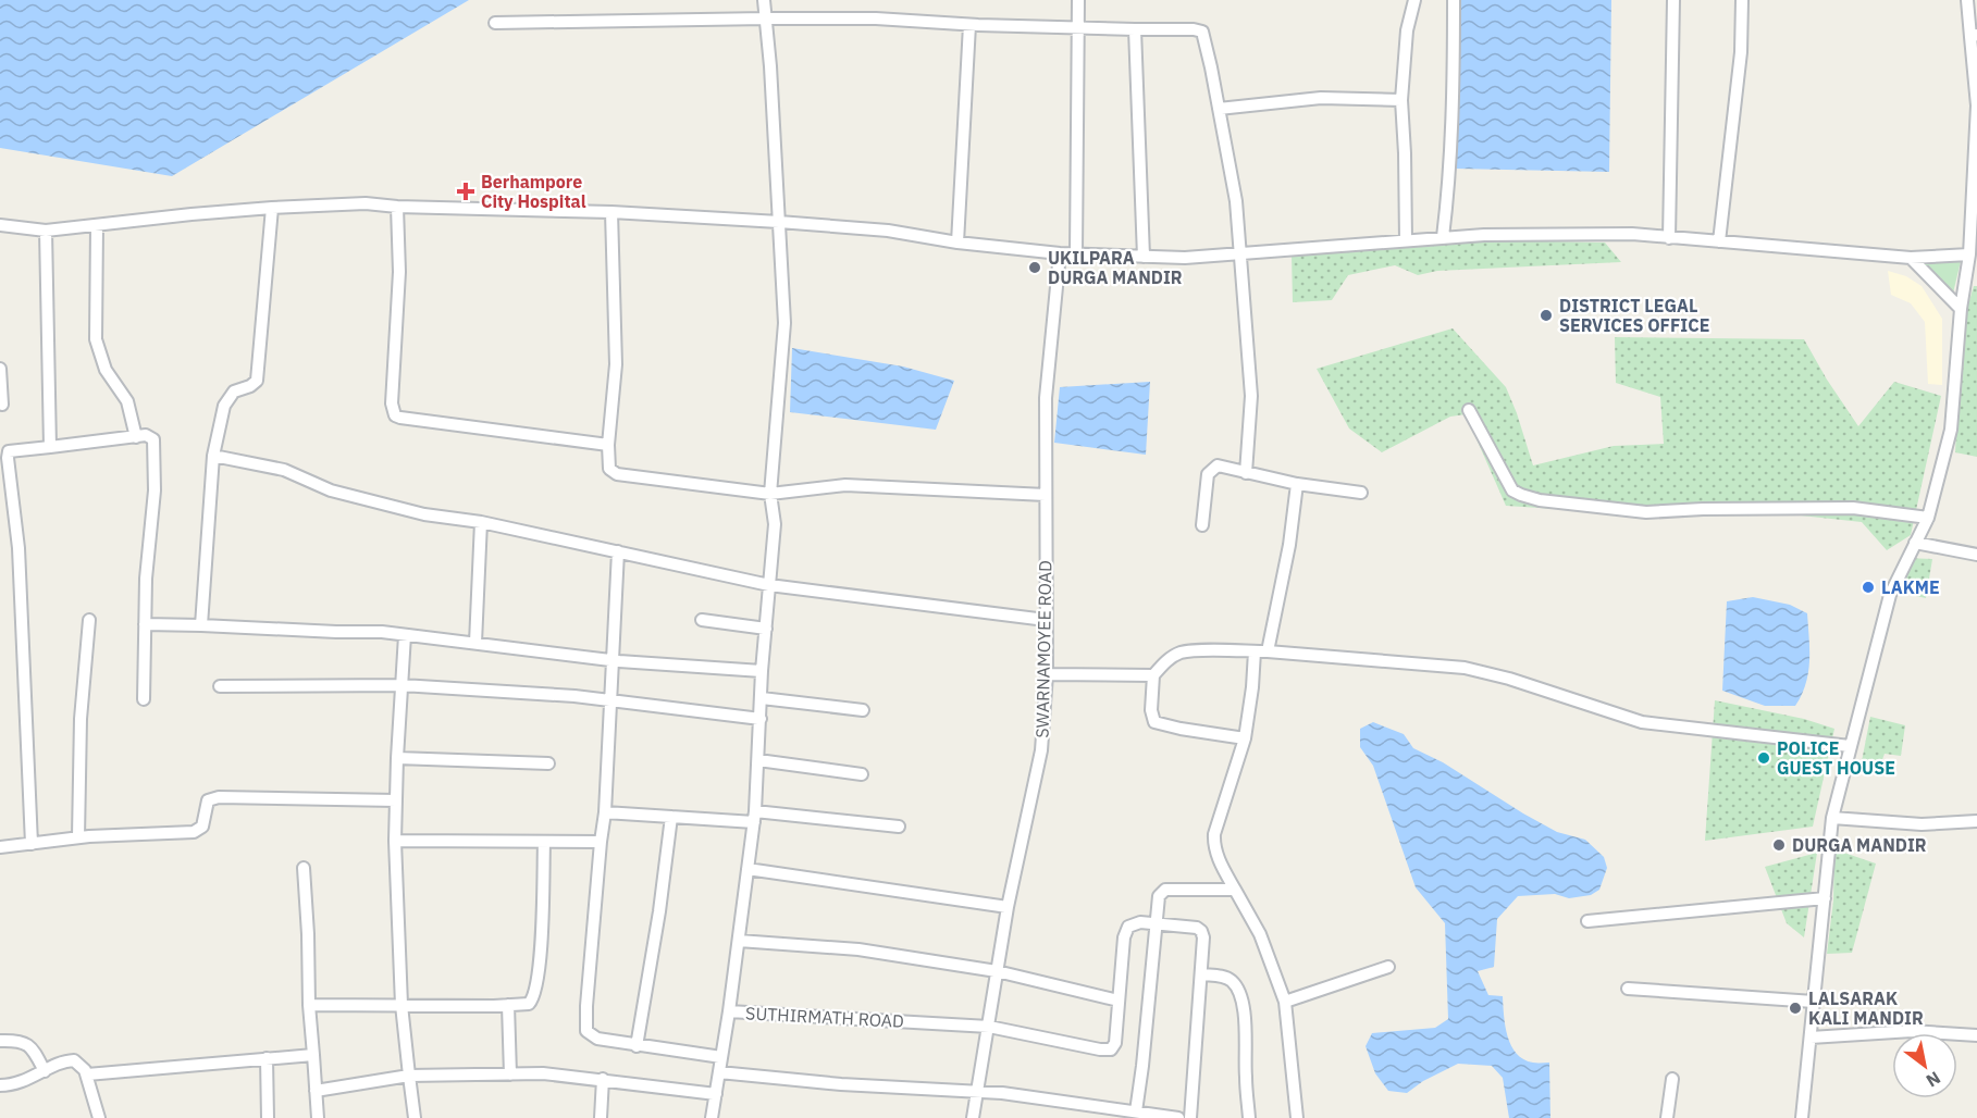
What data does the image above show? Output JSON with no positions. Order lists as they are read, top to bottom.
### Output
{
  "streets": {
    "street": ["SWARNAMOYEE ROAD", "SUTHIRMATH ROAD"]
  },
  "crossings": [
    ["SWARNAMOYEE ROAD", "SUTHIRMATH ROAD"]
  ],
  "places": {
    "health": ["Berhampore City Hospital"],
    "other": [
      "UKILPARA DURGA MANDIR",
      "DISTRICT LEGAL SERVICES OFFICE",
      "LAKME",
      "POLICE GUEST HOUSE",
      "DURGA MANDIR",
      "LALSARAK KALI MANDIR"
    ]
  },
  "north": "bottom right"
}
